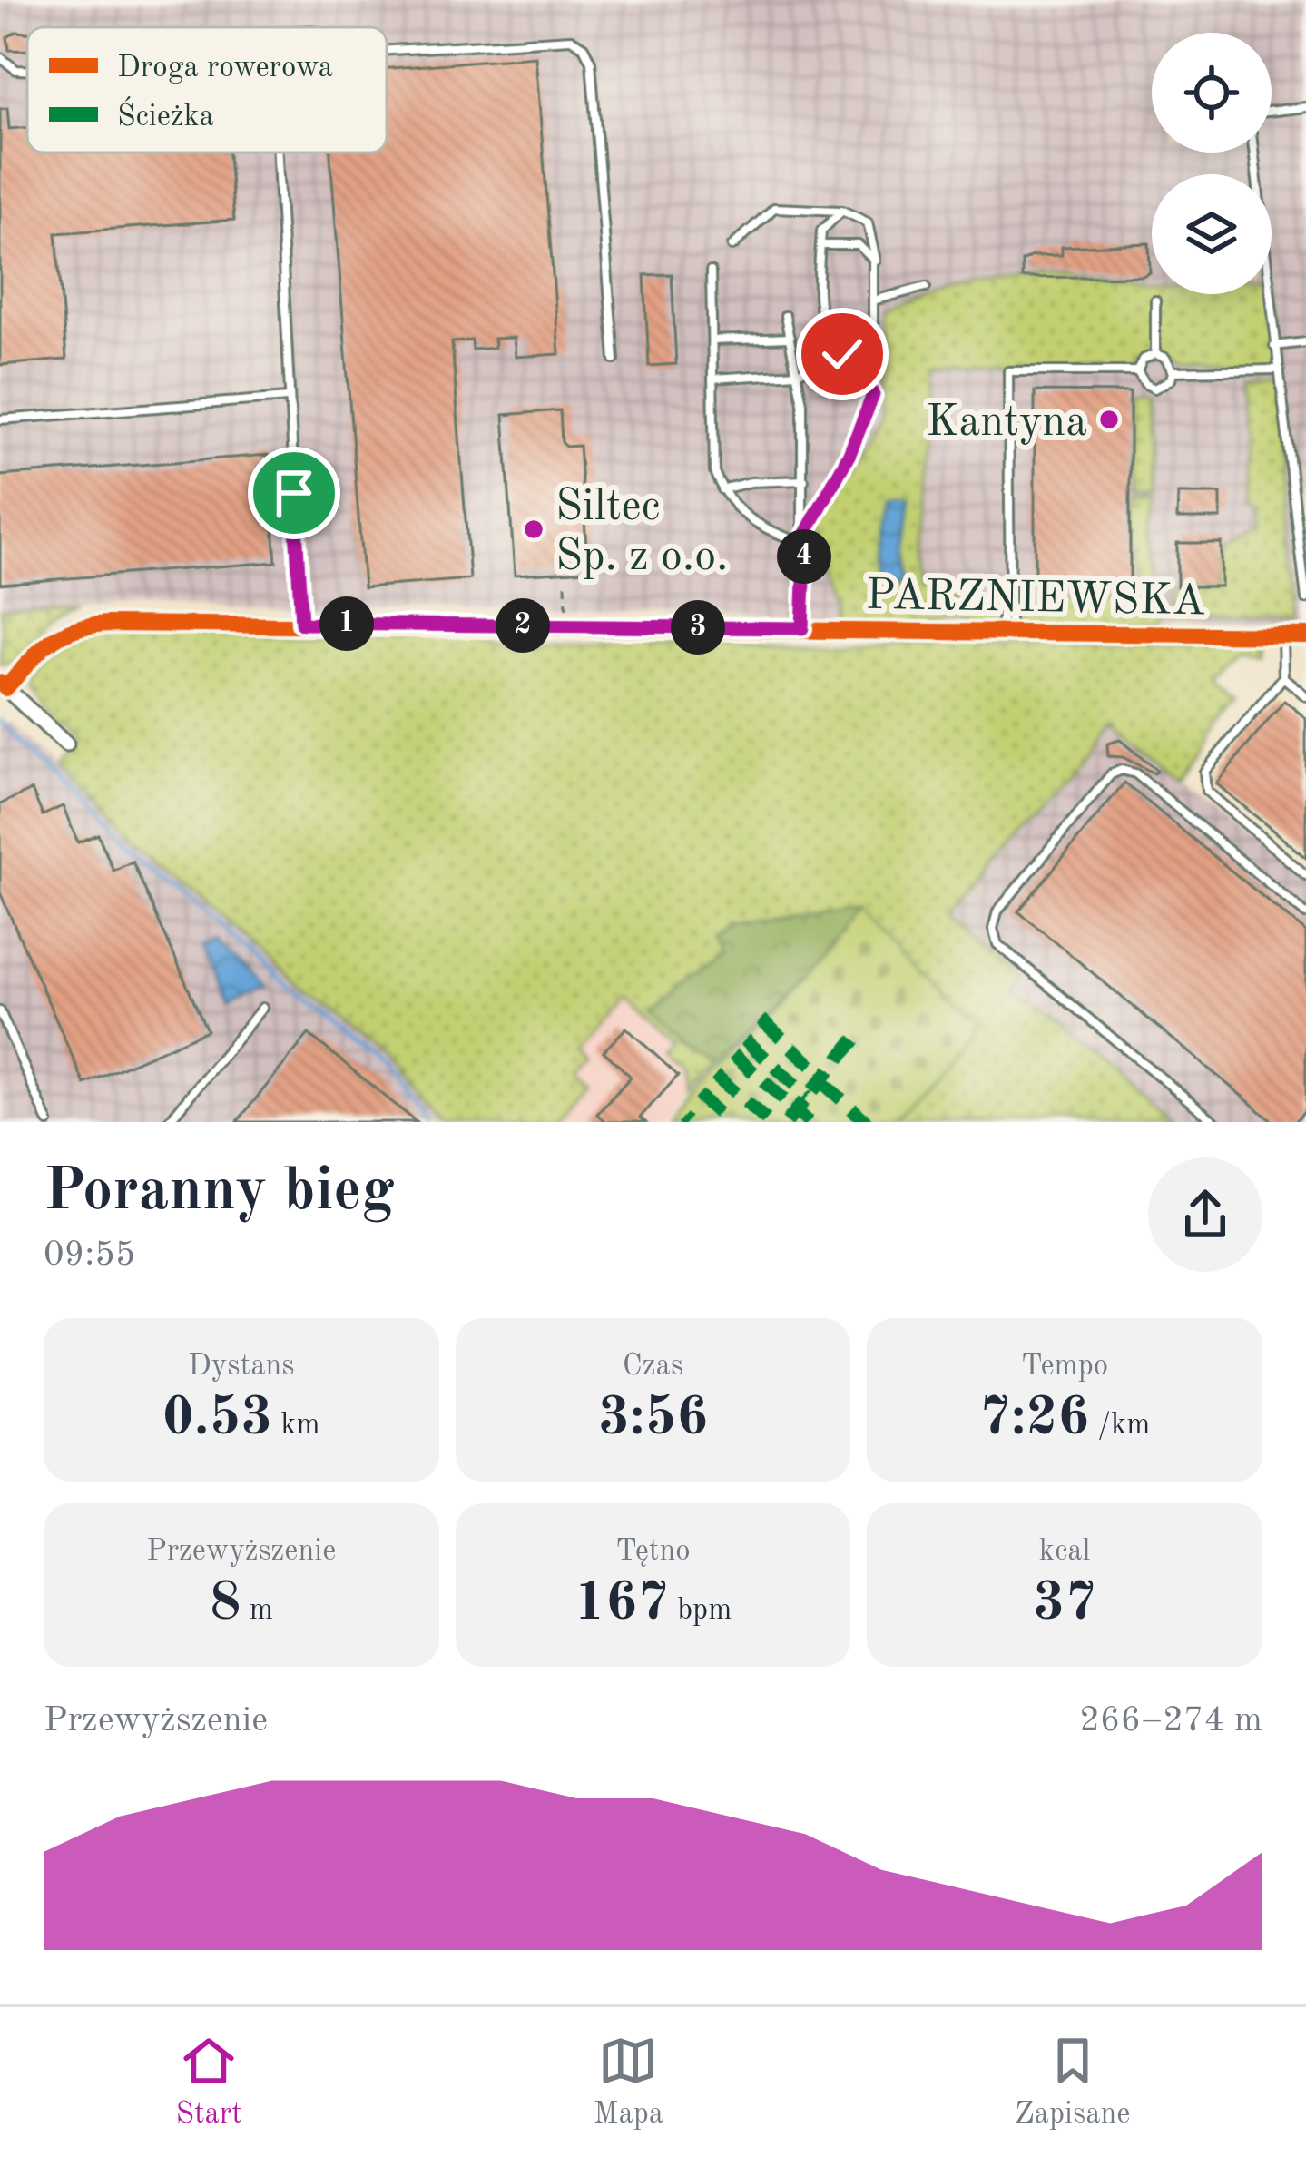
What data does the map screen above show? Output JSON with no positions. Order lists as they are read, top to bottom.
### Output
{
  "streets": {
    "street": ["PARZNIEWSKA"]
  },
  "places": ["Kantyna", "Siltec Sp. z o.o."],
  "legend": ["Droga rowerowa", "Ścieżka"],
  "page": {
    "pins": [
      "4",
      "1",
      "2",
      "3"
    ],
    "heading": ["Poranny bieg", "09:55"],
    "stats": [
      ["Dystans", "0.53 km"],
      ["Czas", "3:56"],
      ["Tempo", "7:26 /km"],
      ["Przewyższenie", "8 m"],
      ["Tętno", "167 bpm"],
      ["kcal", "37"]
    ],
    "chart": ["Przewyższenie", "266–274 m"],
    "tabs": ["Start", "Mapa", "Zapisane"]
  }
}
